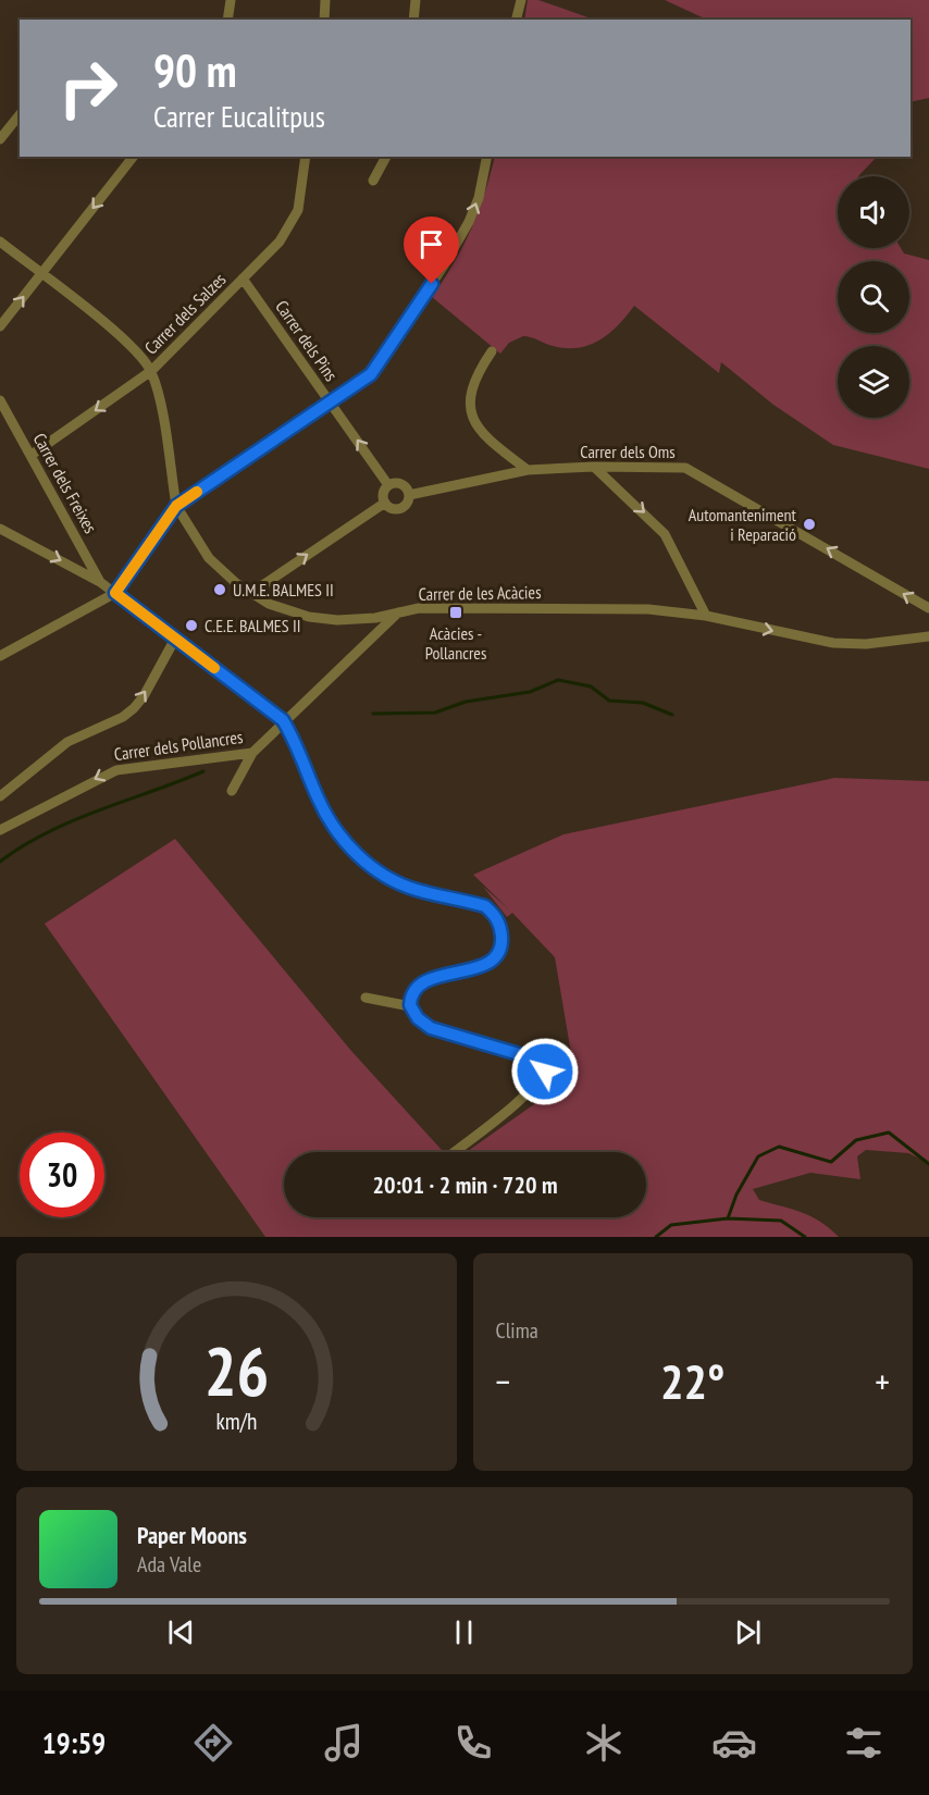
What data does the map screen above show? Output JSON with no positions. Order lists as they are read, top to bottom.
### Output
{
  "streets": {
    "street": [
      "Carrer dels Salzes",
      "Carrer dels Pins",
      "Carrer dels Oms",
      "Carrer dels Freixes",
      "Carrer de les Acàcies",
      "Carrer dels Pollancres"
    ]
  },
  "crossings": [
    ["Carrer dels Salzes", "Carrer dels Pins"],
    ["Carrer dels Salzes", "Carrer dels Freixes"],
    ["Carrer dels Salzes", "Carrer de les Acàcies"],
    ["Carrer dels Pins", "Carrer dels Oms"],
    ["Carrer de les Acàcies", "Carrer dels Pollancres"]
  ],
  "one_way": ["Carrer dels Pins", "Carrer dels Oms", "Carrer dels Pollancres"],
  "places": {
    "other": ["Automanteniment i Reparació", "U.M.E. BALMES II", "C.E.E. BALMES II"],
    "transit": ["Acàcies - Pollancres"]
  },
  "page": {
    "turn": ["90 m", "Carrer Eucalitpus"],
    "limit": "30",
    "trip": "20:01 · 2 min · 720 m",
    "tile": "Clima",
    "heat": ["−", "22°", "+"],
    "song": ["Paper Moons", "Ada Vale"],
    "tabs": "19:59",
    "gauge": ["26", "km/h"]
  }
}
